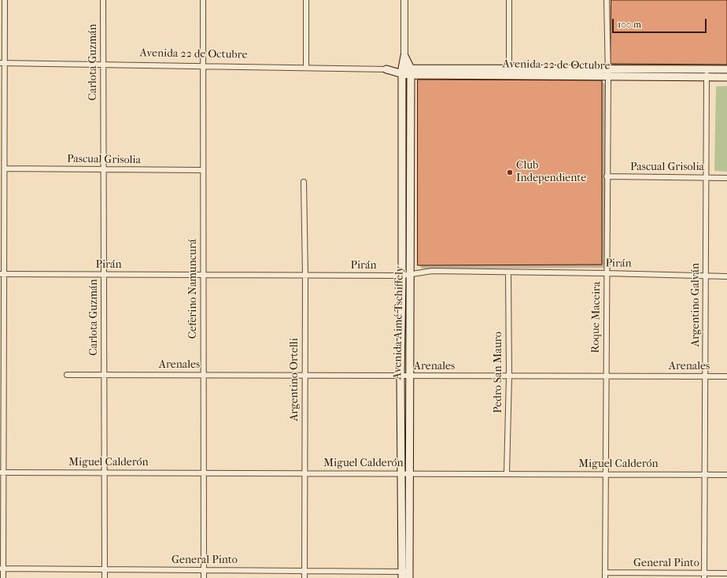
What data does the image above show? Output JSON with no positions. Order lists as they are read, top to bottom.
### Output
{
  "streets": {
    "main road": ["Avenida 22 de Octubre", "Avenida Aimé Tschiffely"],
    "street": [
      "Carlota Guzmán",
      "Pascual Grisolia",
      "Pirán",
      "Ceferino Namuncurá",
      "Argentino Galván",
      "Roque Maceira",
      "Arenales",
      "Pedro San Mauro",
      "Argentino Ortelli",
      "Miguel Calderón",
      "General Pinto"
    ]
  },
  "crossings": [
    ["Avenida 22 de Octubre", "Carlota Guzmán"],
    ["Avenida 22 de Octubre", "Ceferino Namuncurá"],
    ["Avenida 22 de Octubre", "Argentino Galván"],
    ["Avenida 22 de Octubre", "Roque Maceira"],
    ["Avenida 22 de Octubre", "Avenida Aimé Tschiffely"],
    ["Carlota Guzmán", "Pascual Grisolia"],
    ["Carlota Guzmán", "Pirán"],
    ["Carlota Guzmán", "Arenales"],
    ["Carlota Guzmán", "Miguel Calderón"],
    ["Carlota Guzmán", "General Pinto"],
    ["Pascual Grisolia", "Ceferino Namuncurá"],
    ["Pascual Grisolia", "Argentino Galván"],
    ["Pascual Grisolia", "Roque Maceira"],
    ["Pirán", "Ceferino Namuncurá"],
    ["Pirán", "Argentino Galván"],
    ["Pirán", "Roque Maceira"],
    ["Pirán", "Avenida Aimé Tschiffely"],
    ["Pirán", "Pedro San Mauro"],
    ["Pirán", "Argentino Ortelli"],
    ["Ceferino Namuncurá", "Arenales"],
    ["Ceferino Namuncurá", "Miguel Calderón"],
    ["Ceferino Namuncurá", "General Pinto"],
    ["Argentino Galván", "Arenales"],
    ["Argentino Galván", "Miguel Calderón"],
    ["Argentino Galván", "General Pinto"],
    ["Roque Maceira", "Arenales"],
    ["Roque Maceira", "Miguel Calderón"],
    ["Roque Maceira", "General Pinto"],
    ["Avenida Aimé Tschiffely", "Arenales"],
    ["Avenida Aimé Tschiffely", "Miguel Calderón"],
    ["Avenida Aimé Tschiffely", "General Pinto"],
    ["Arenales", "Pedro San Mauro"],
    ["Arenales", "Argentino Ortelli"],
    ["Pedro San Mauro", "Miguel Calderón"],
    ["Argentino Ortelli", "Miguel Calderón"],
    ["Argentino Ortelli", "General Pinto"]
  ],
  "places": ["Club Independiente"],
  "scale_bar": "100 m"
}
